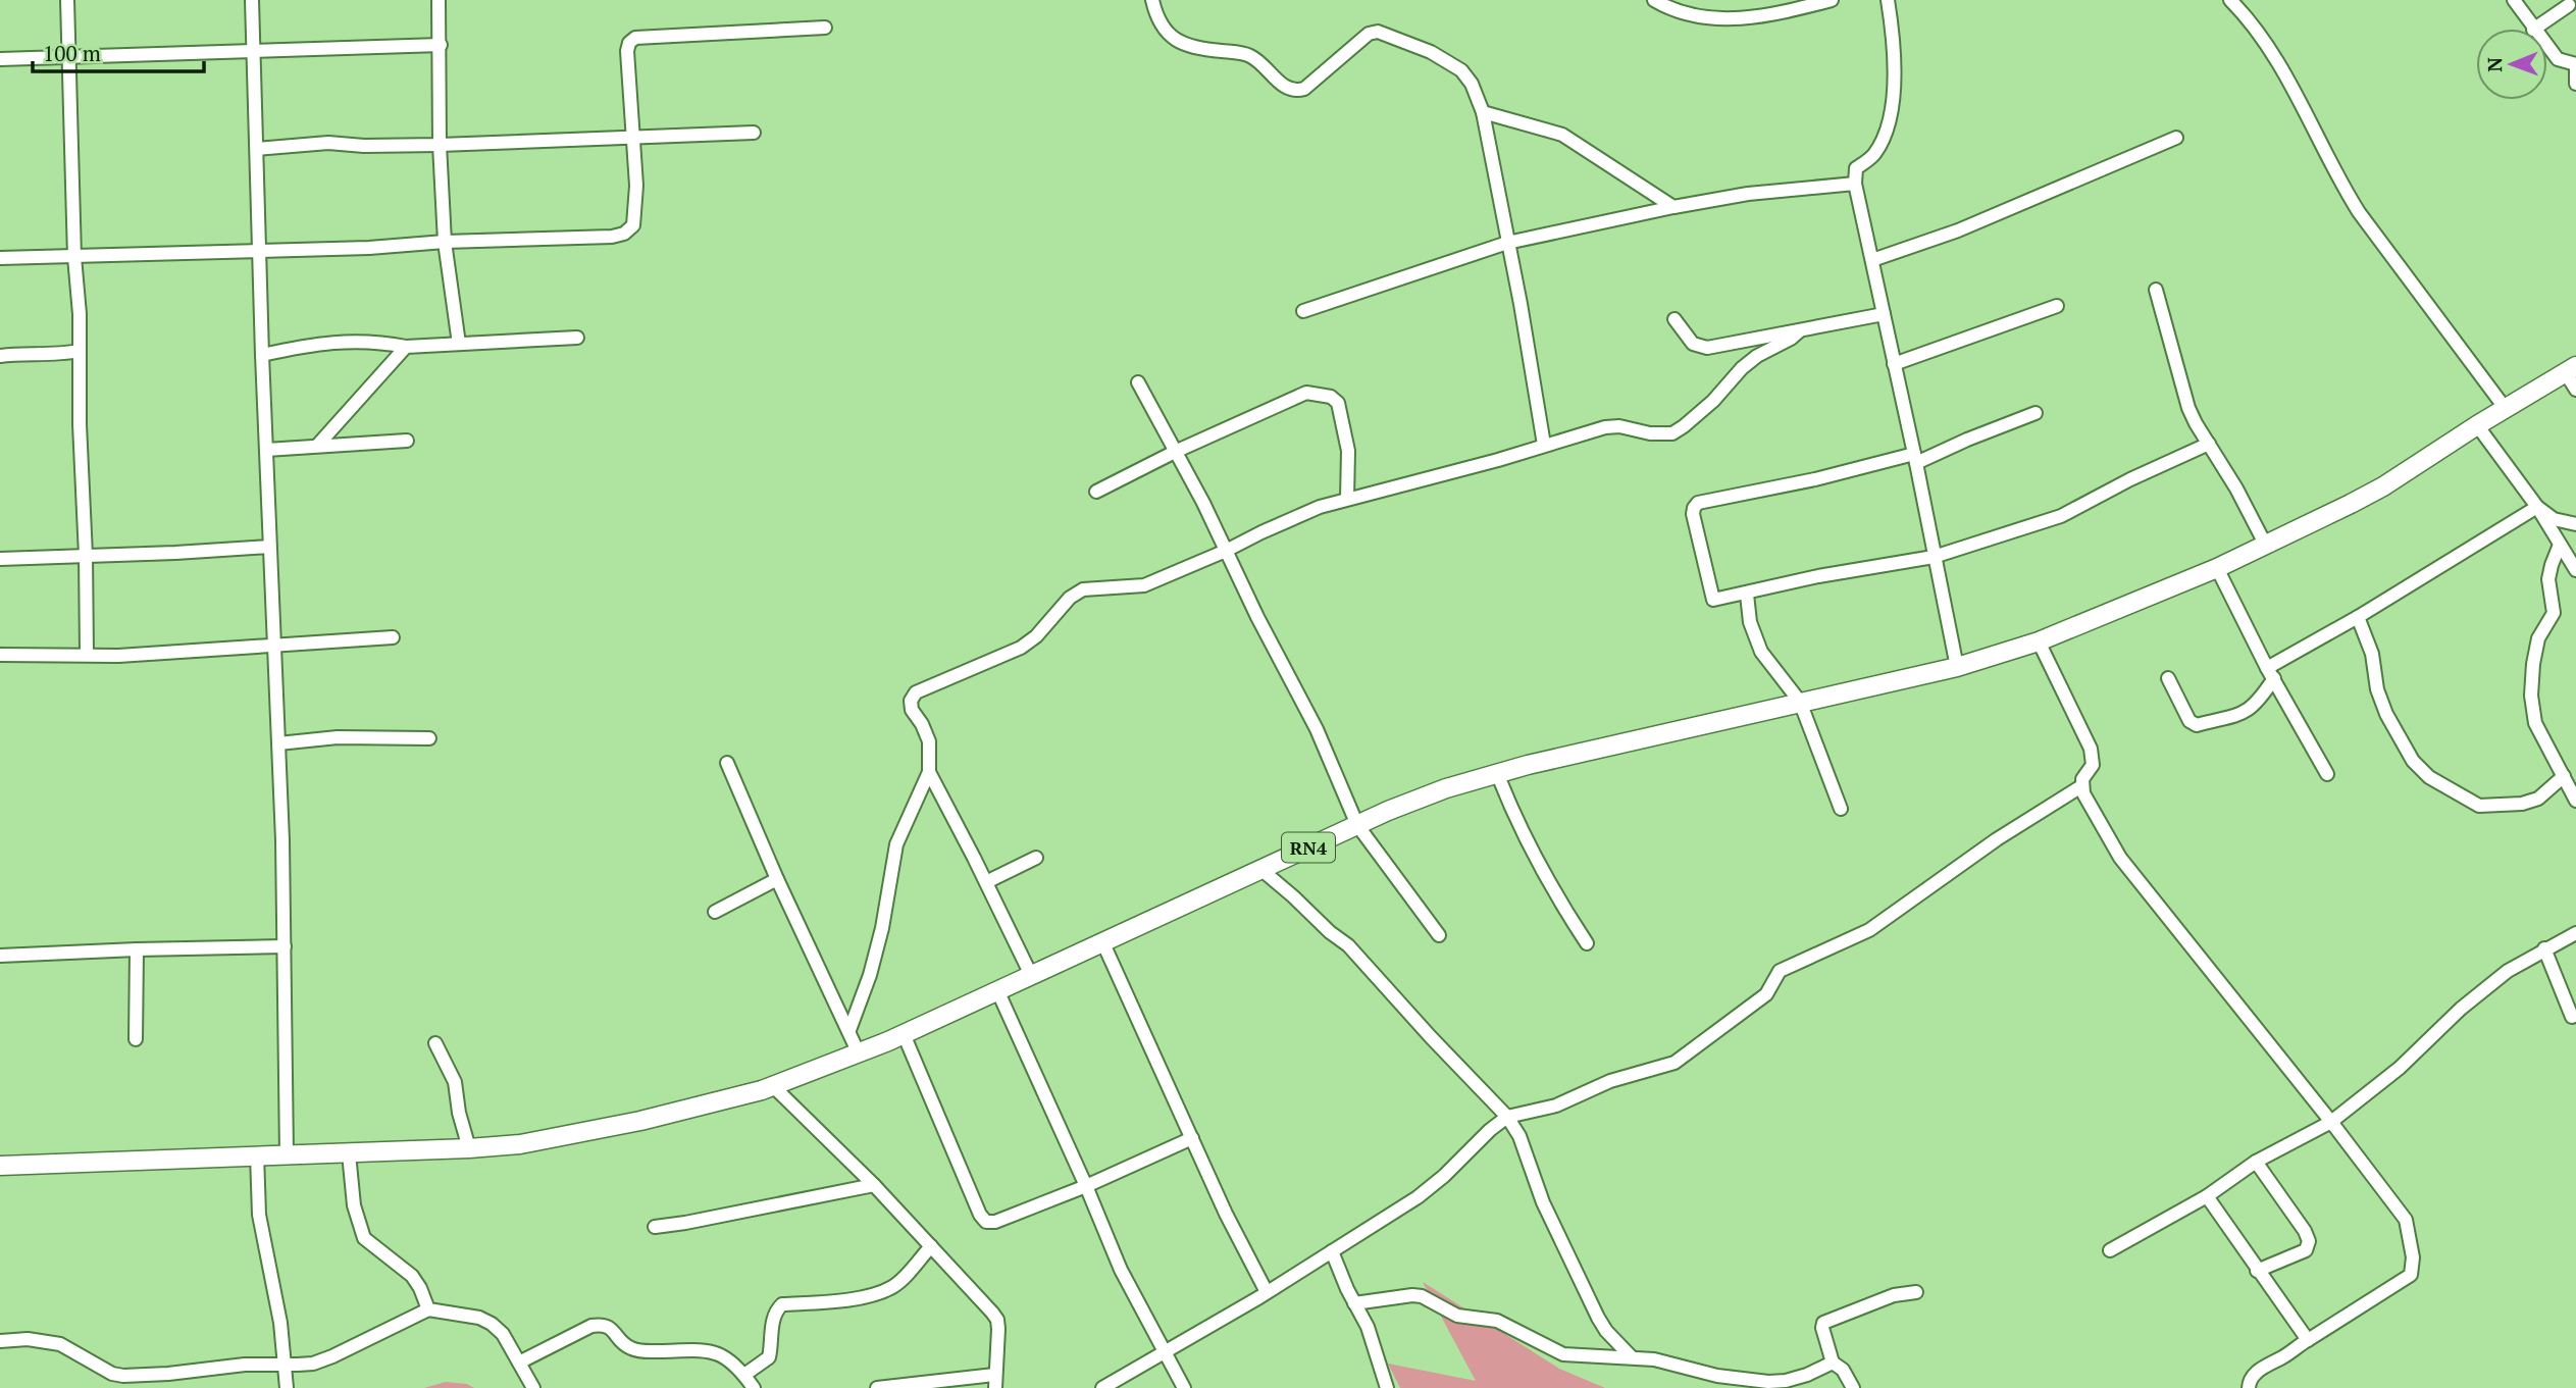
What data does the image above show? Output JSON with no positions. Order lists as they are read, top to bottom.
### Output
{
  "streets": {
    "highway": ["RN4"]
  },
  "scale_bar": "100 m",
  "north": "left"
}
